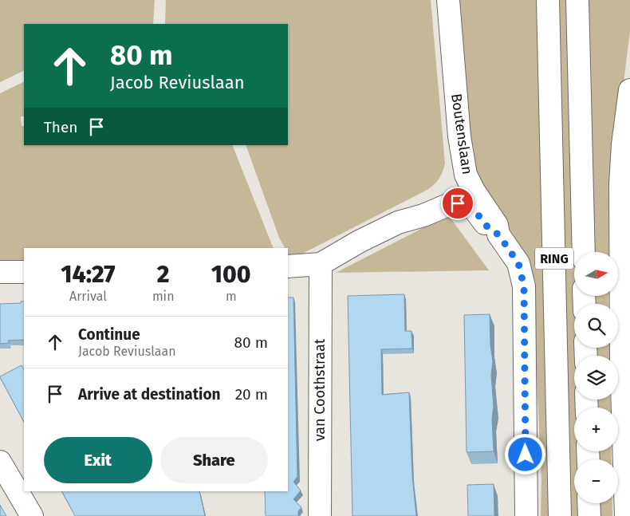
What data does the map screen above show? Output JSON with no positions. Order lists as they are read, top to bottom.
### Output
{
  "streets": {
    "street": ["Boutenslaan", "RING", "van Coothstraat"]
  },
  "north": "right",
  "page": {
    "turn": ["80 m", "Jacob Reviuslaan"],
    "then": "Then",
    "eta": [
      "14:27",
      "Arrival",
      "2",
      "min",
      "100",
      "m"
    ],
    "map_buttons": ["+", "−"],
    "list": [
      {
        "name": "Continue",
        "note": "Jacob Reviuslaan",
        "value": "80 m"
      },
      {
        "name": "Arrive at destination",
        "value": "20 m"
      }
    ],
    "buttons": ["Exit", "Share"]
  }
}
